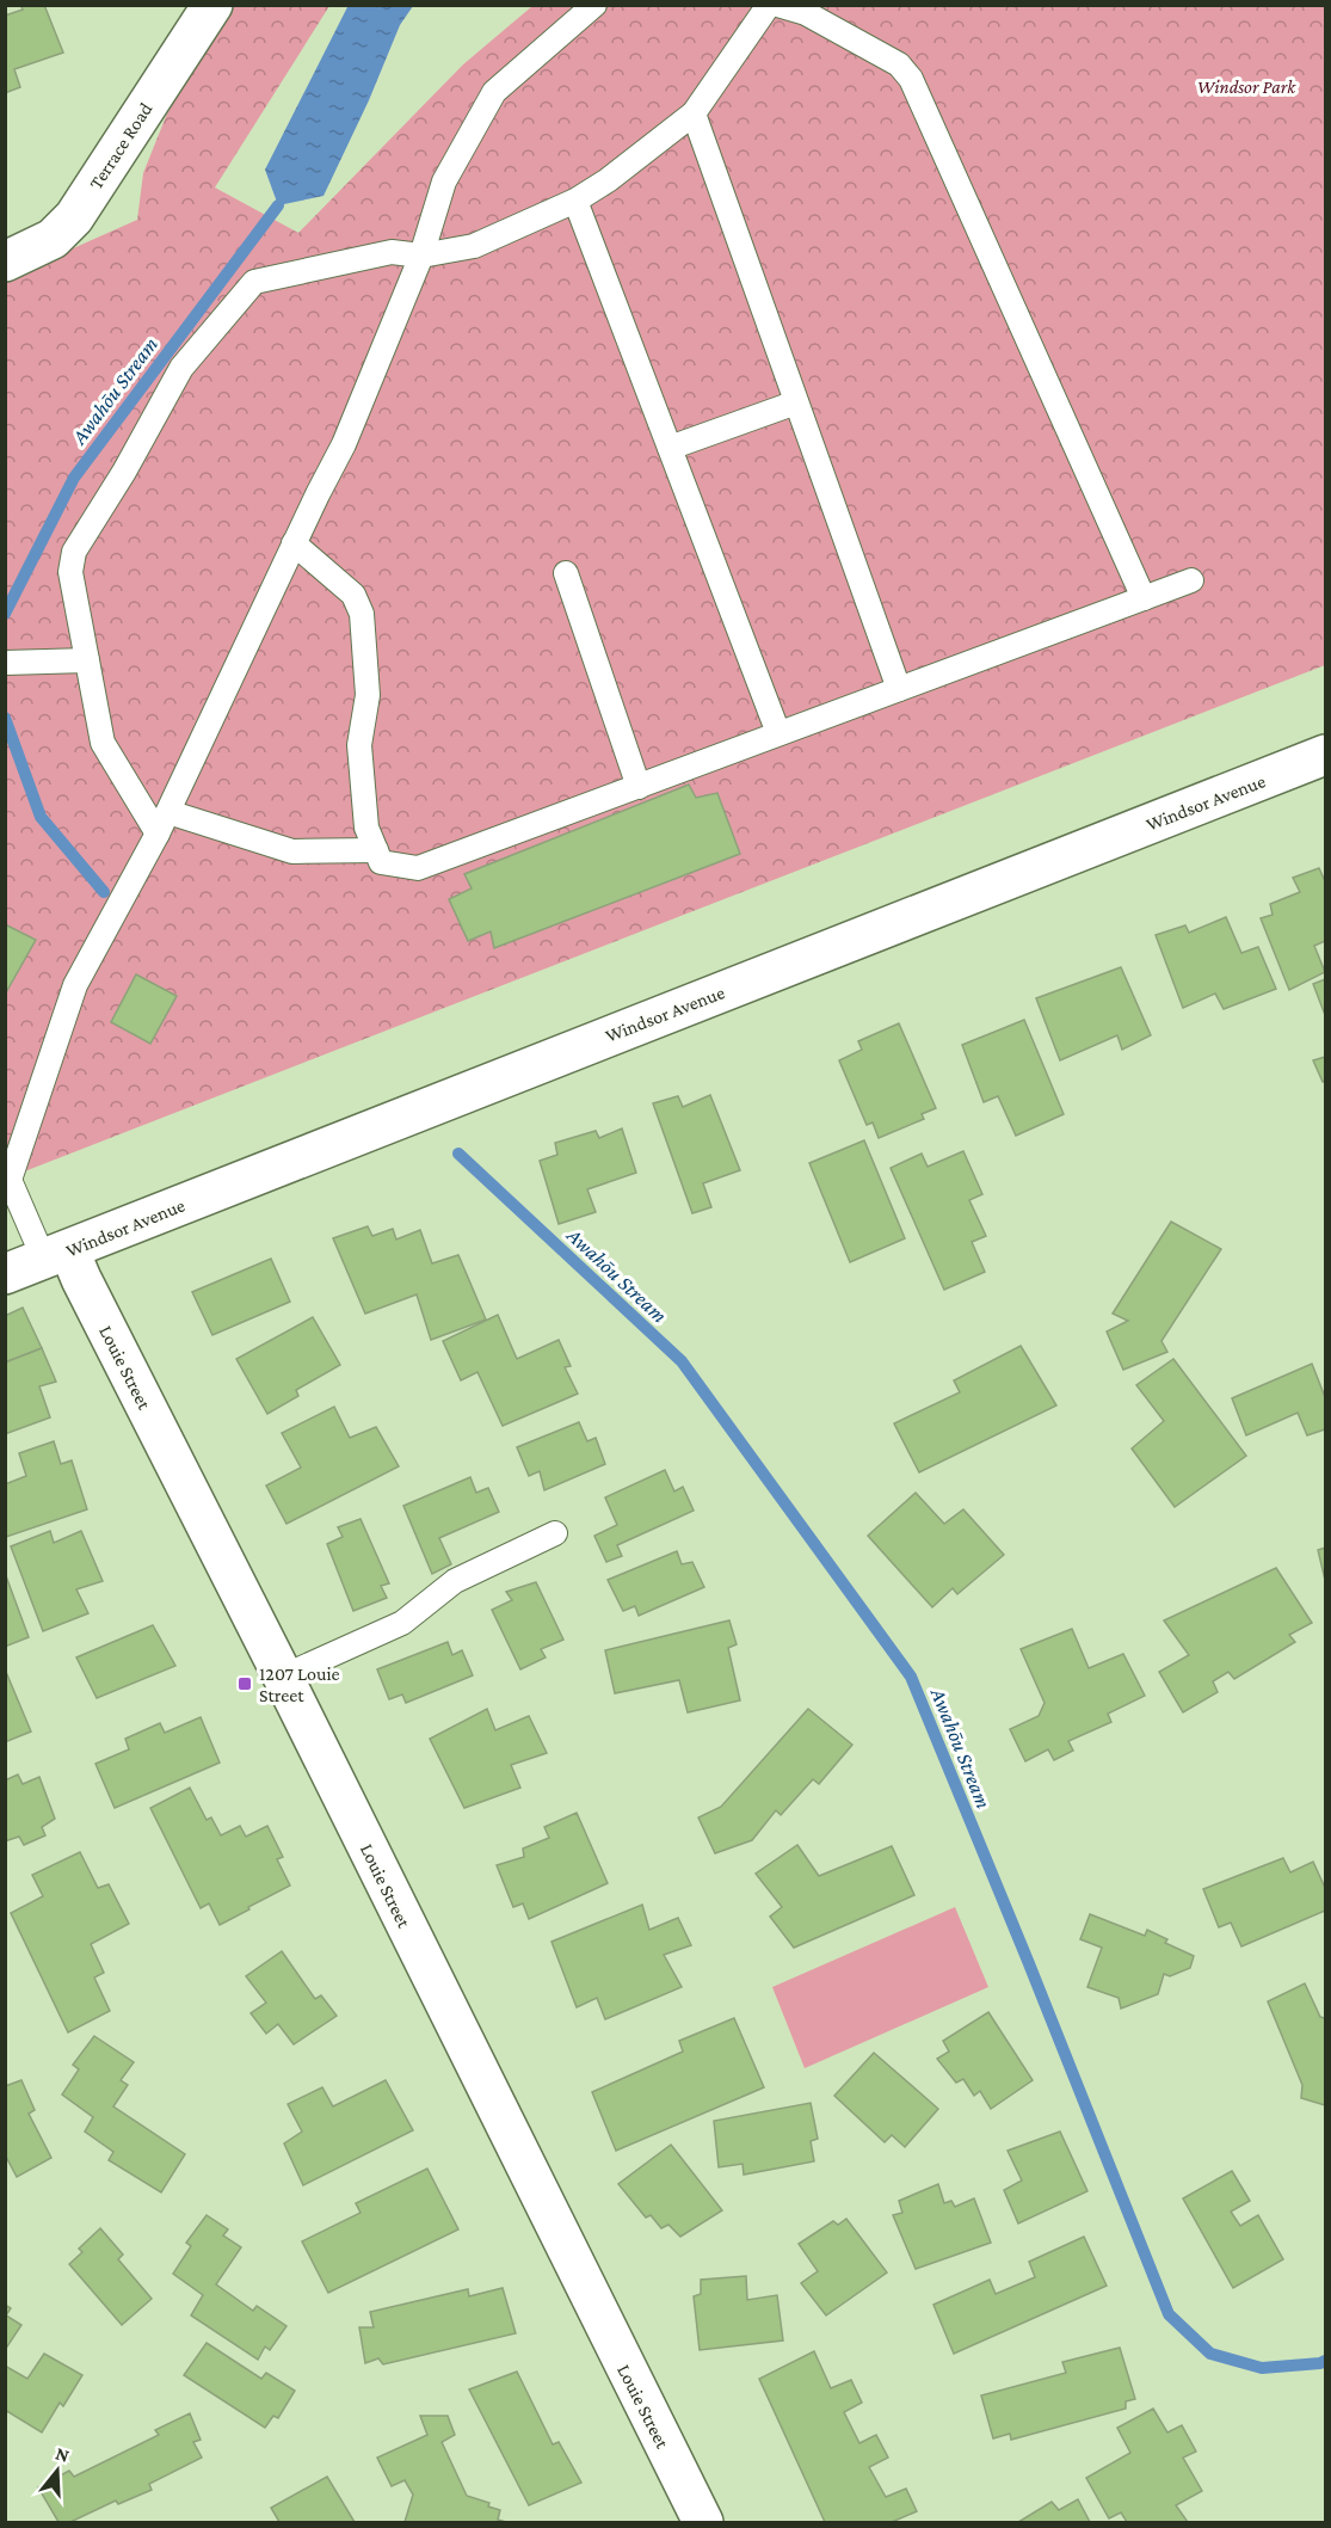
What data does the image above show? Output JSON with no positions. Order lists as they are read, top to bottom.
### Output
{
  "streets": {
    "street": ["Terrace Road", "Windsor Avenue", "Louie Street"]
  },
  "crossings": [
    ["Windsor Avenue", "Louie Street"]
  ],
  "water": ["Awahōu Stream"],
  "parks": ["Windsor Park"],
  "places": {
    "transit": ["1207 Louie Street"]
  },
  "north": "top"
}
